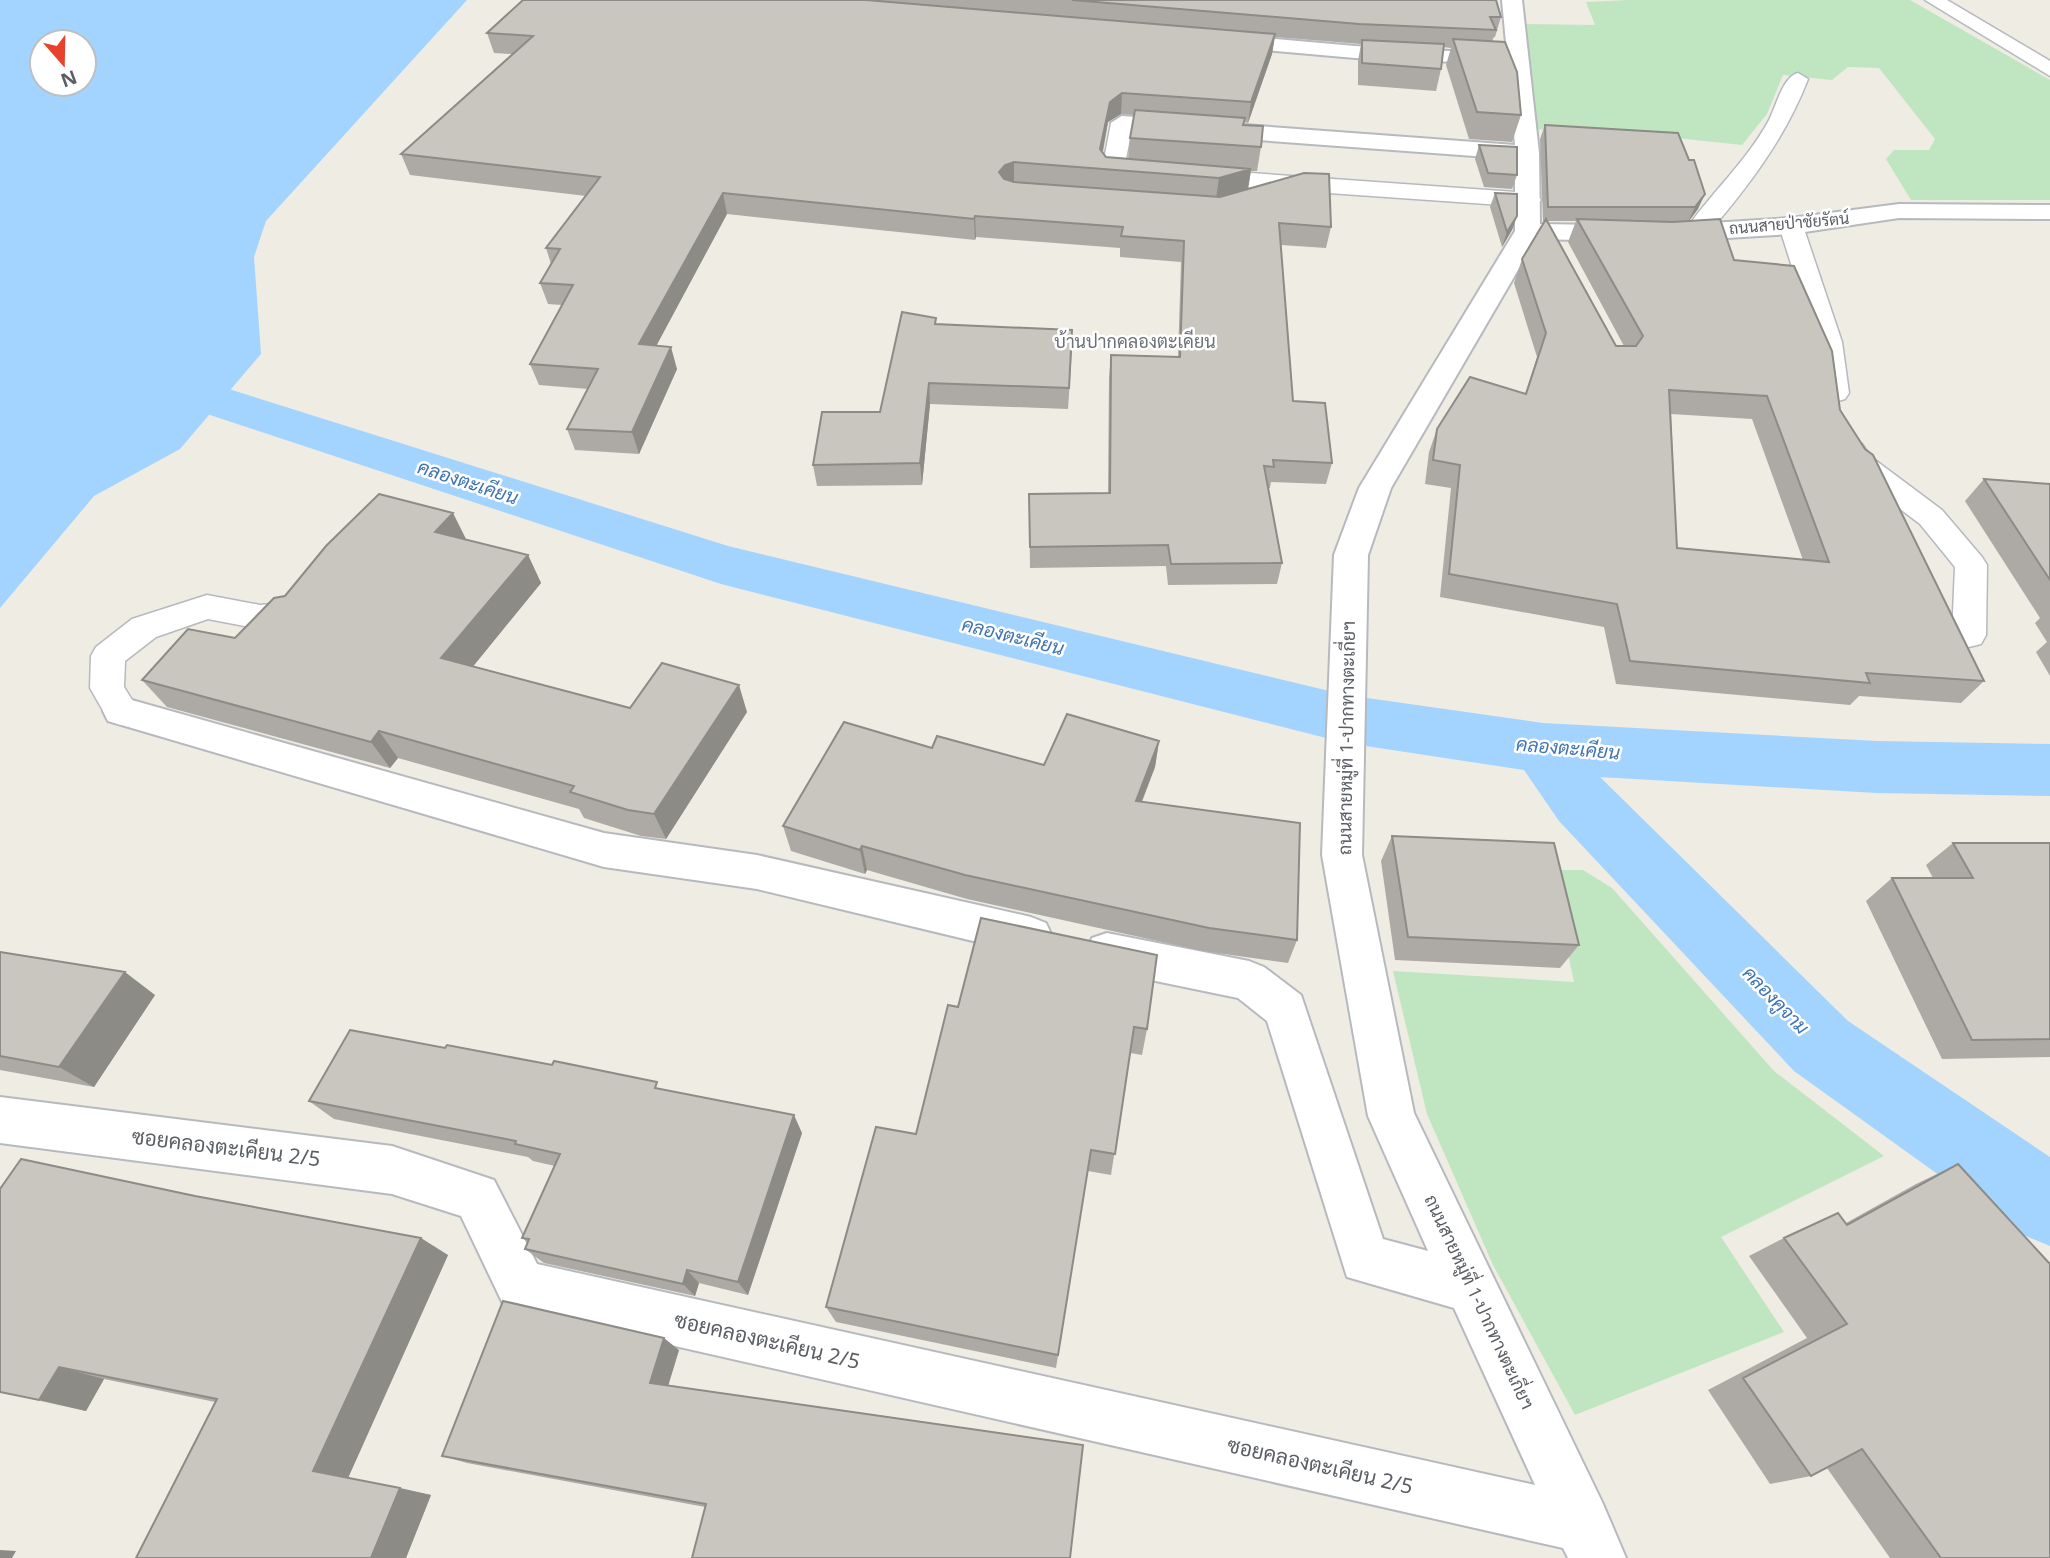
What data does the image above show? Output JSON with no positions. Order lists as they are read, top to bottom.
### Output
{
  "streets": {
    "street": ["ถนนสายป่าชัยรัตน์", "ถนนสายหมู่ที่ 1-ปากทางตะเกี่ยฯ", "ซอยคลองตะเคียน 2/5"]
  },
  "crossings": [
    ["ถนนสายป่าชัยรัตน์", "ถนนสายหมู่ที่ 1-ปากทางตะเกี่ยฯ"],
    ["ถนนสายหมู่ที่ 1-ปากทางตะเกี่ยฯ", "ซอยคลองตะเคียน 2/5"]
  ],
  "districts": ["บ้านปากคลองตะเคียน"],
  "water": ["คลองตะเคียน", "คลองคูจาม"],
  "north": "bottom"
}
